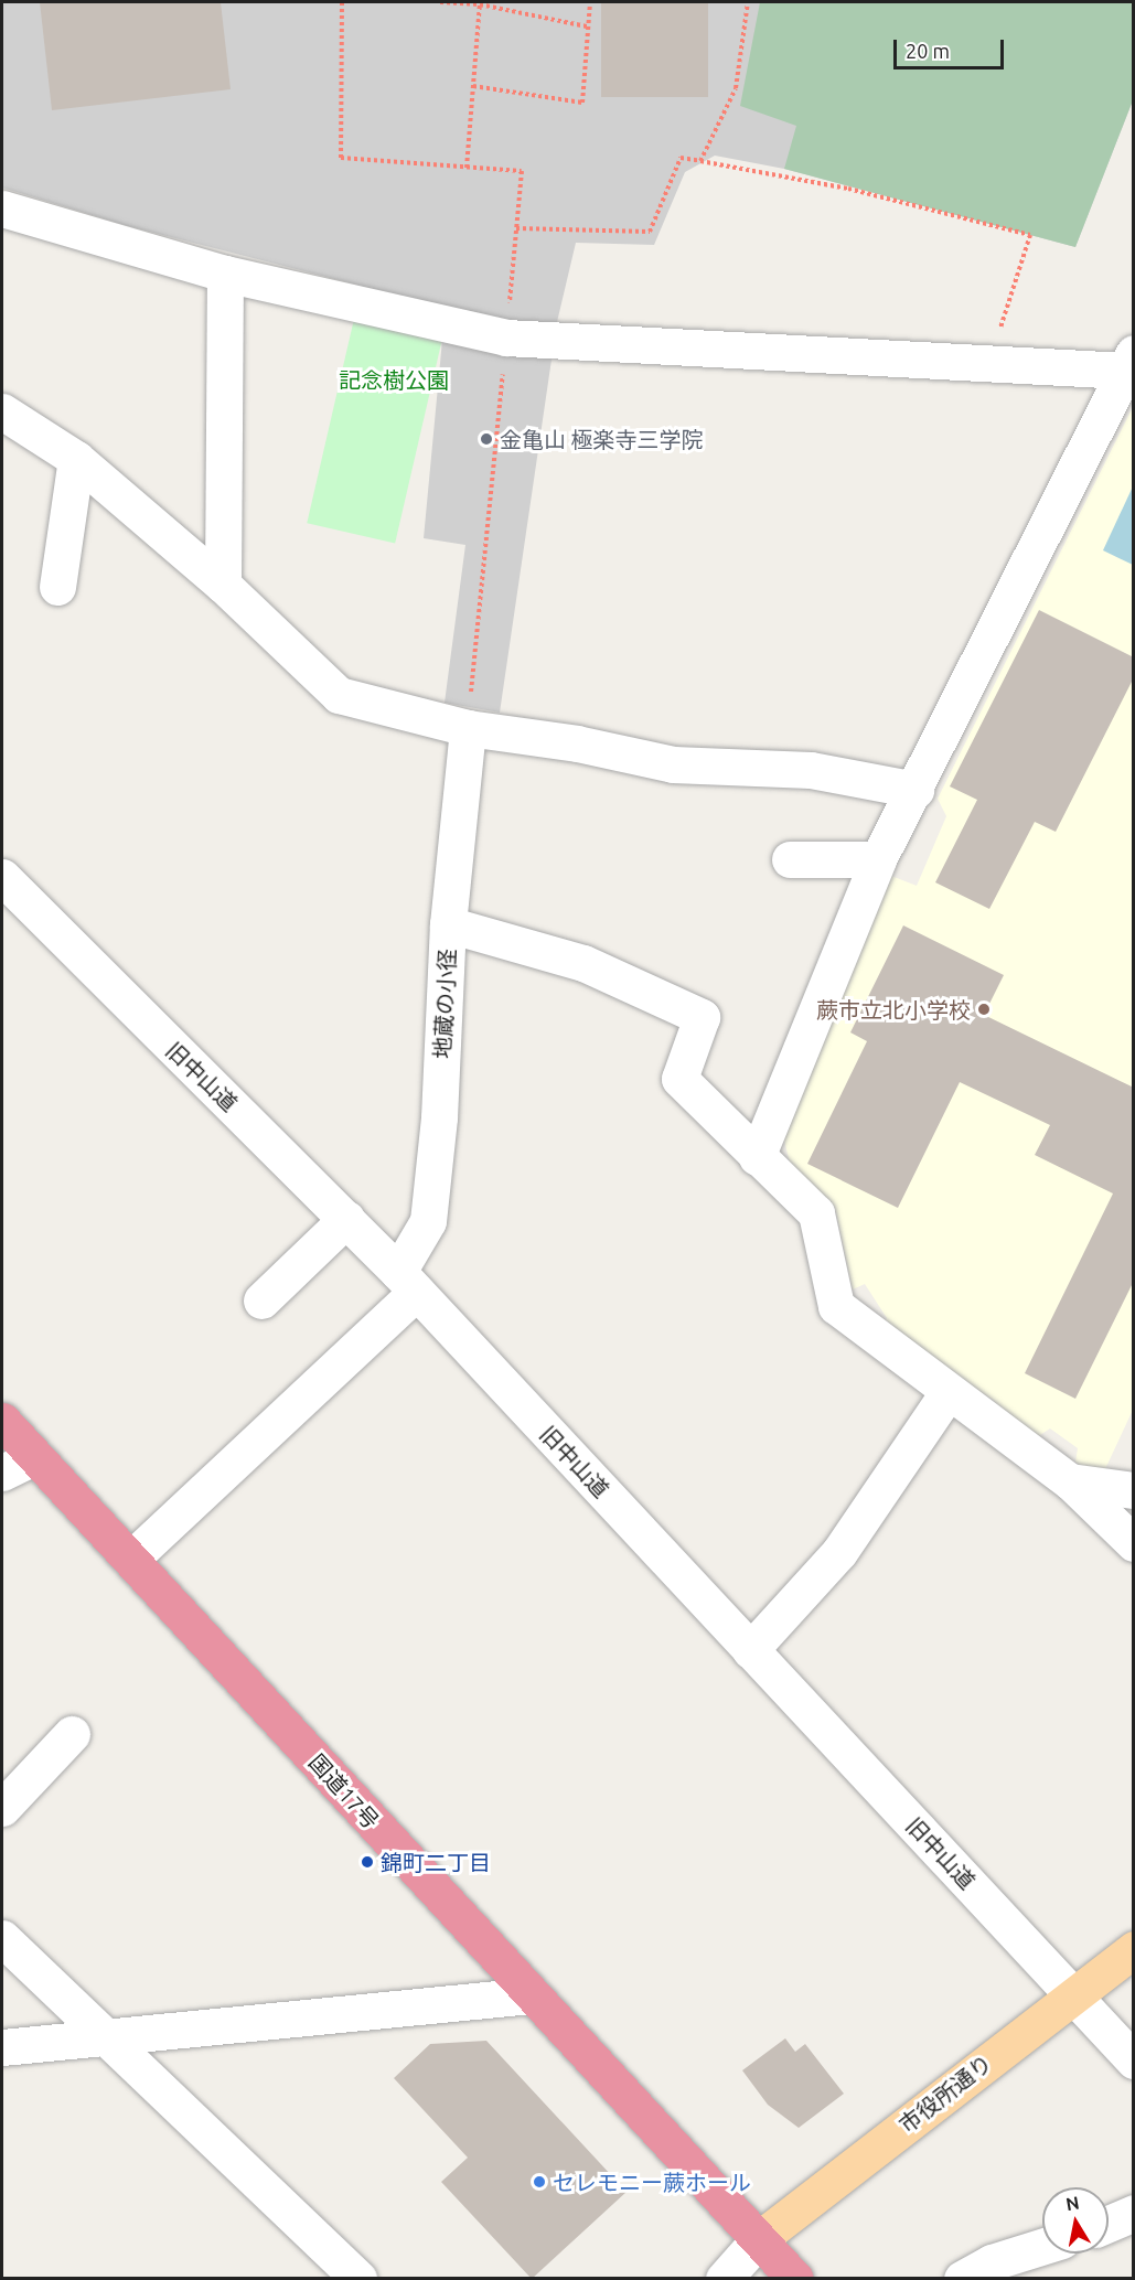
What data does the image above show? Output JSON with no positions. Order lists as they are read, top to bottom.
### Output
{
  "streets": {
    "highway": ["国道17号"],
    "main road": ["市役所通り"],
    "street": ["地蔵の小径", "旧中山道"]
  },
  "crossings": [
    ["地蔵の小径", "旧中山道"],
    ["地蔵の小径", "国道17号"],
    ["旧中山道", "市役所通り"],
    ["国道17号", "市役所通り"]
  ],
  "parks": ["記念樹公園"],
  "places": [
    "金亀山 極楽寺三学院",
    "蕨市立北小学校",
    "錦町二丁目",
    "セレモニー蕨ホール"
  ],
  "scale_bar": "20 m",
  "north": "top"
}
